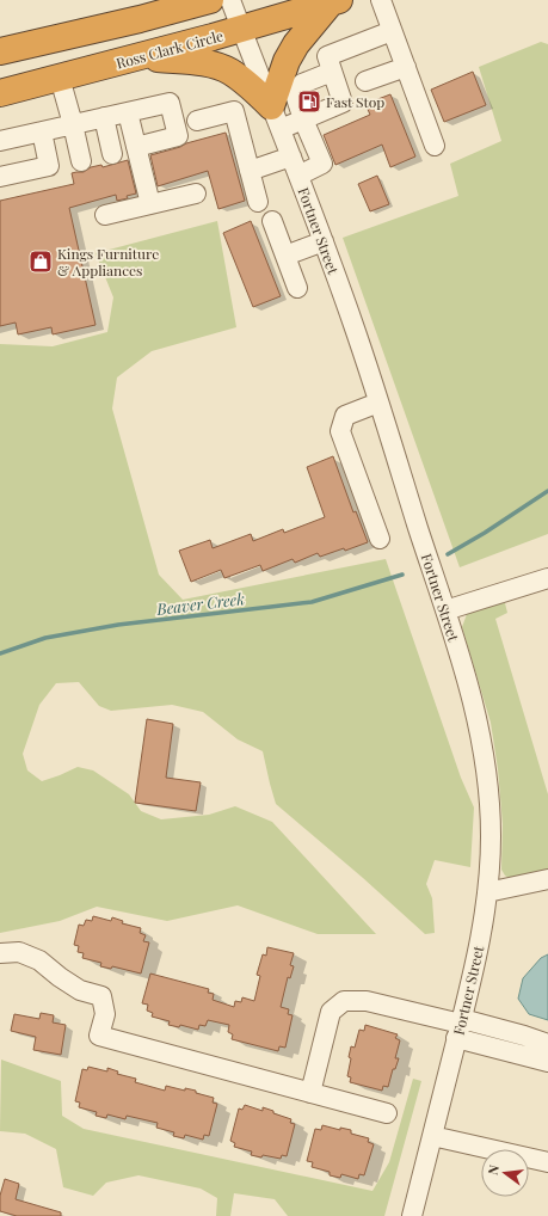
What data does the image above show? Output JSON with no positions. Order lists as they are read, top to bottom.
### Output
{
  "streets": {
    "highway": ["Ross Clark Circle"],
    "street": ["Fortner Street"]
  },
  "crossings": [
    ["Ross Clark Circle", "Fortner Street"]
  ],
  "water": ["Beaver Creek"],
  "places": {
    "fuel station": ["Fast Stop"],
    "shop": ["Kings Furniture & Appliances"]
  },
  "north": "left"
}
